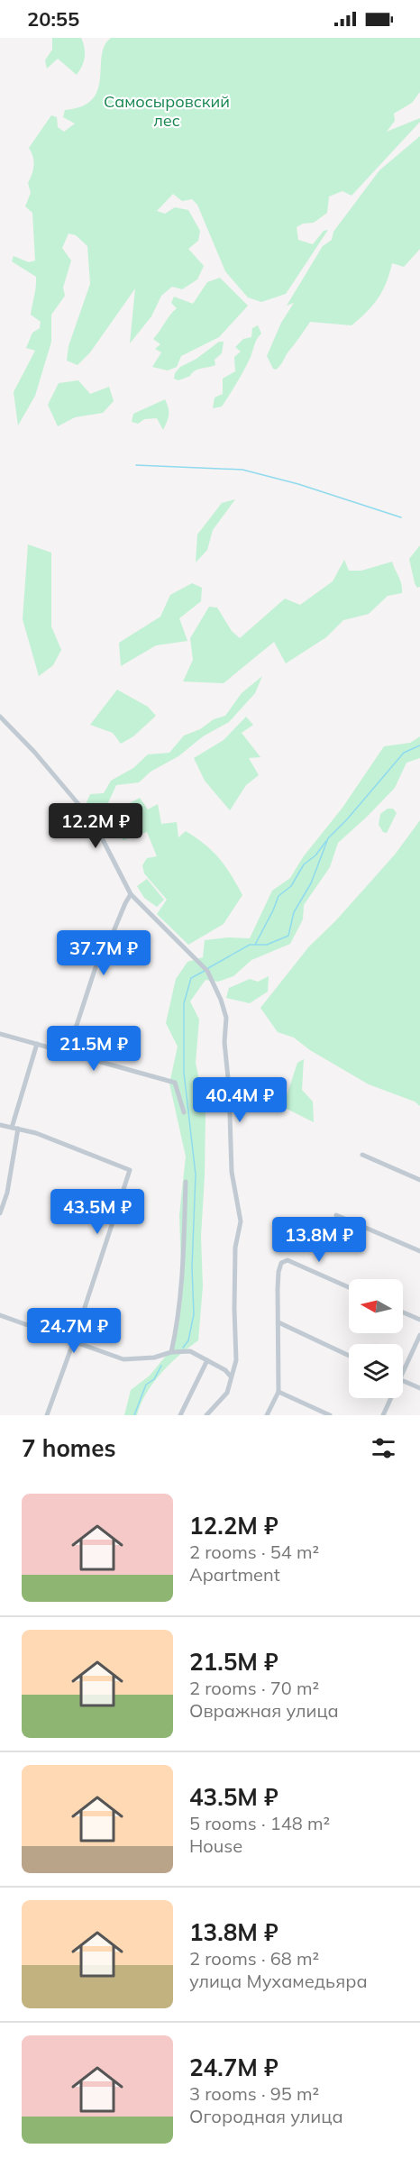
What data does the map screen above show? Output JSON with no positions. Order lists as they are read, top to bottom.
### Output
{
  "parks": ["Самосыровский лес"],
  "north": "left",
  "page": {
    "status": "20:55",
    "price": [
      "12.2M ₽",
      "37.7M ₽",
      "21.5M ₽",
      "40.4M ₽",
      "43.5M ₽",
      "13.8M ₽",
      "24.7M ₽"
    ],
    "heading": "7 homes",
    "list": [
      {
        "name": "12.2M ₽",
        "note": "2 rooms · 54 m² · Apartment"
      },
      {
        "name": "21.5M ₽",
        "note": "2 rooms · 70 m² · Овражная улица"
      },
      {
        "name": "43.5M ₽",
        "note": "5 rooms · 148 m² · House"
      },
      {
        "name": "13.8M ₽",
        "note": "2 rooms · 68 m² · улица Мухамедьяра"
      },
      {
        "name": "24.7M ₽",
        "note": "3 rooms · 95 m² · Огородная улица"
      }
    ]
  }
}
